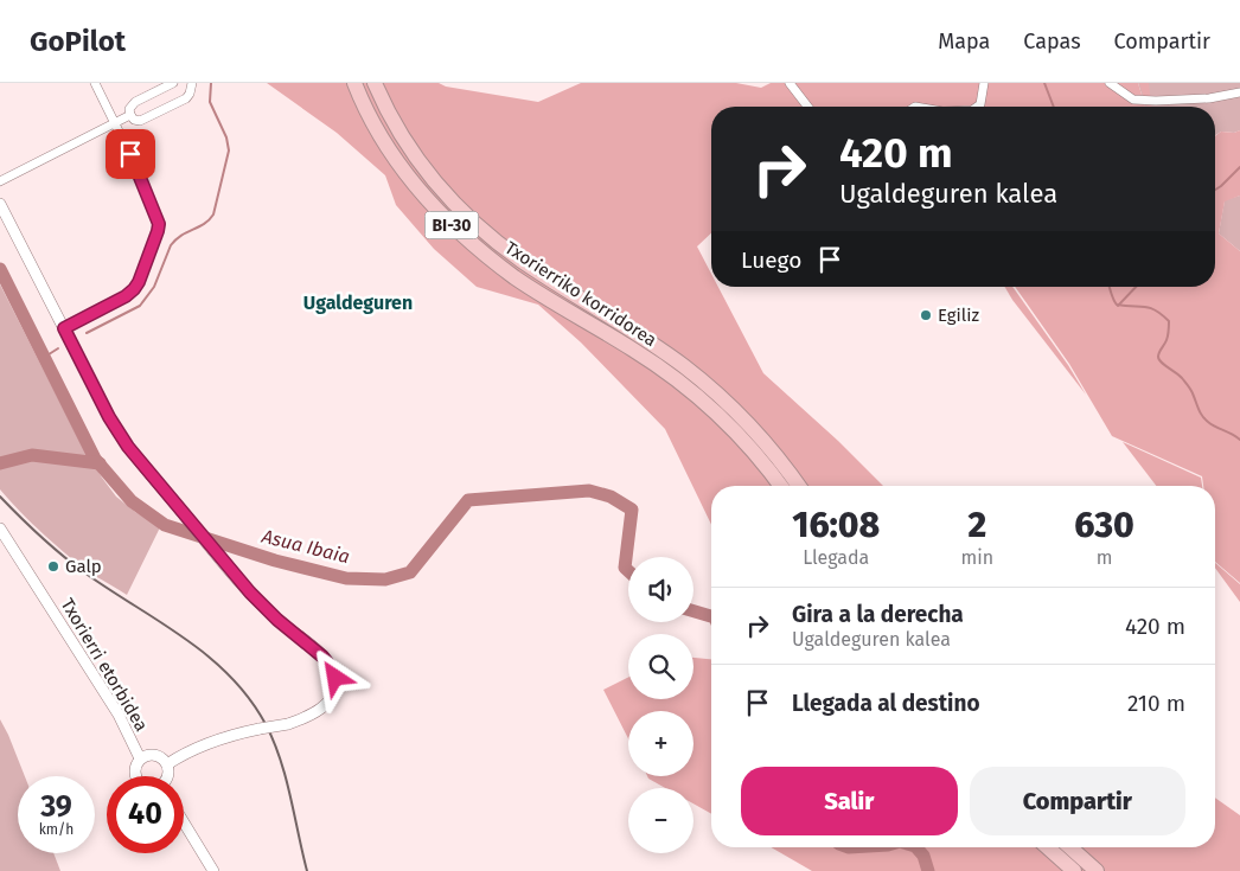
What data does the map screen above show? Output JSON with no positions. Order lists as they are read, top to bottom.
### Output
{
  "streets": {
    "highway": ["BI-30", "Txorierriko korridorea"],
    "street": ["Txorierri etorbidea"]
  },
  "districts": ["Ugaldeguren"],
  "water": ["Asua Ibaia"],
  "places": ["Egiliz", "Galp"],
  "page": {
    "header": "GoPilot",
    "nav": ["Mapa", "Capas", "Compartir"],
    "turn": ["420 m", "Ugaldeguren kalea"],
    "then": "Luego",
    "eta": [
      "16:08",
      "Llegada",
      "2",
      "min",
      "630",
      "m"
    ],
    "map_buttons": ["+", "−"],
    "list": [
      {
        "name": "Gira a la derecha",
        "note": "Ugaldeguren kalea",
        "value": "420 m"
      },
      {
        "name": "Llegada al destino",
        "value": "210 m"
      }
    ],
    "buttons": ["Salir", "Compartir"],
    "speed": "39 km/h",
    "limit": "40"
  }
}
